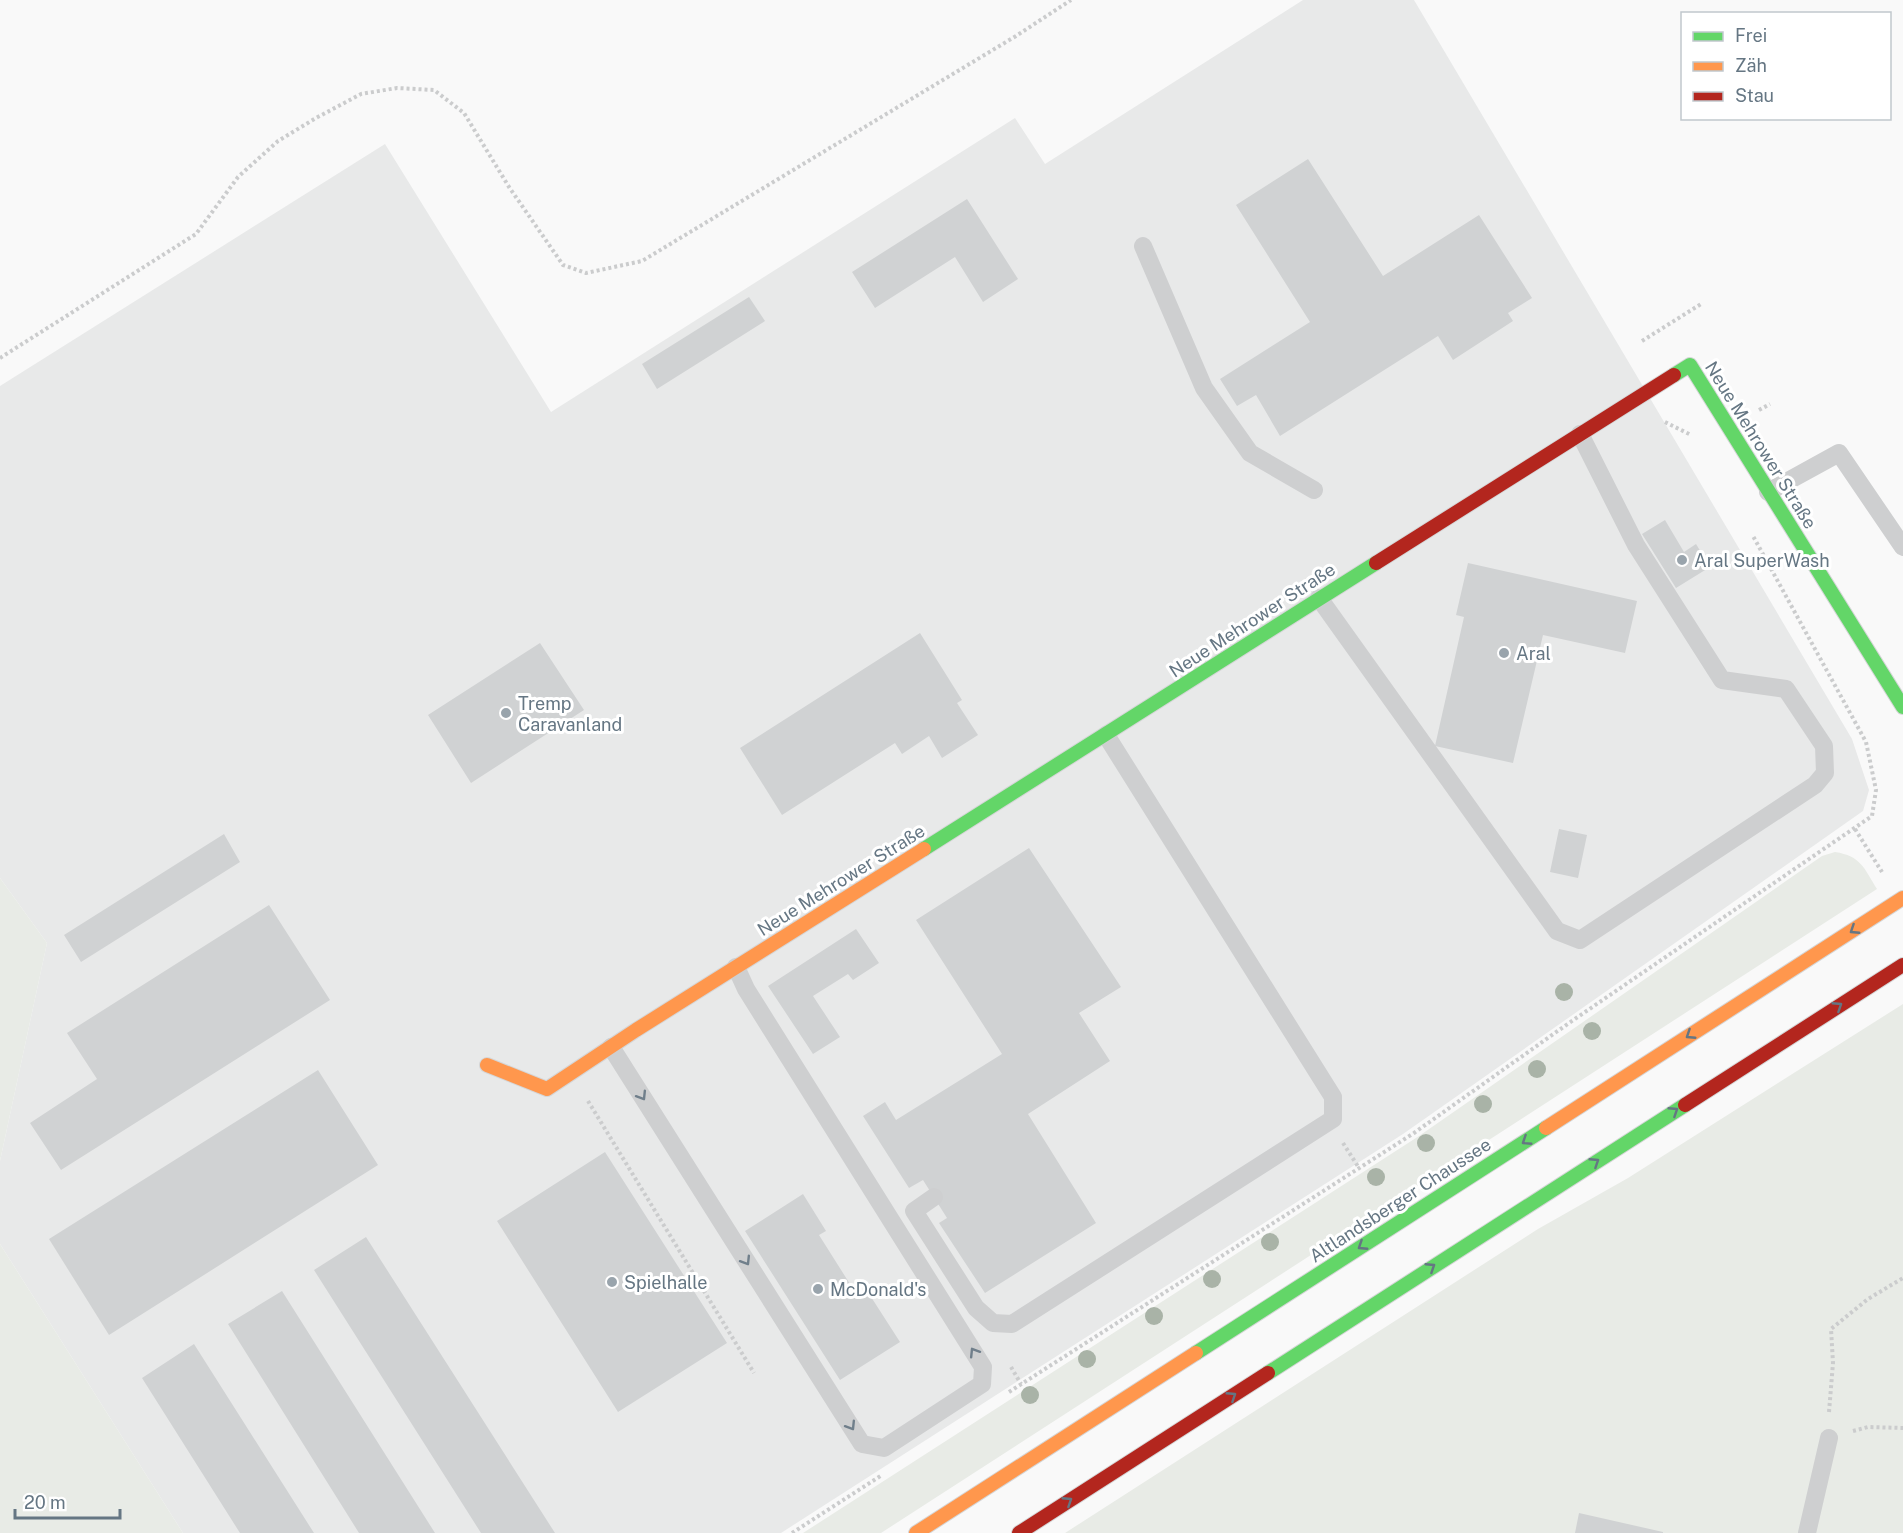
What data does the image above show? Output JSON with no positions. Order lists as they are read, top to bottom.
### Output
{
  "streets": {
    "main road": ["Neue Mehrower Straße", "Altlandsberger Chaussee"]
  },
  "places": [
    "Aral SuperWash",
    "Aral",
    "Tremp Caravanland",
    "Spielhalle",
    "McDonald's"
  ],
  "legend": ["Frei", "Zäh", "Stau"],
  "scale_bar": "20 m"
}
